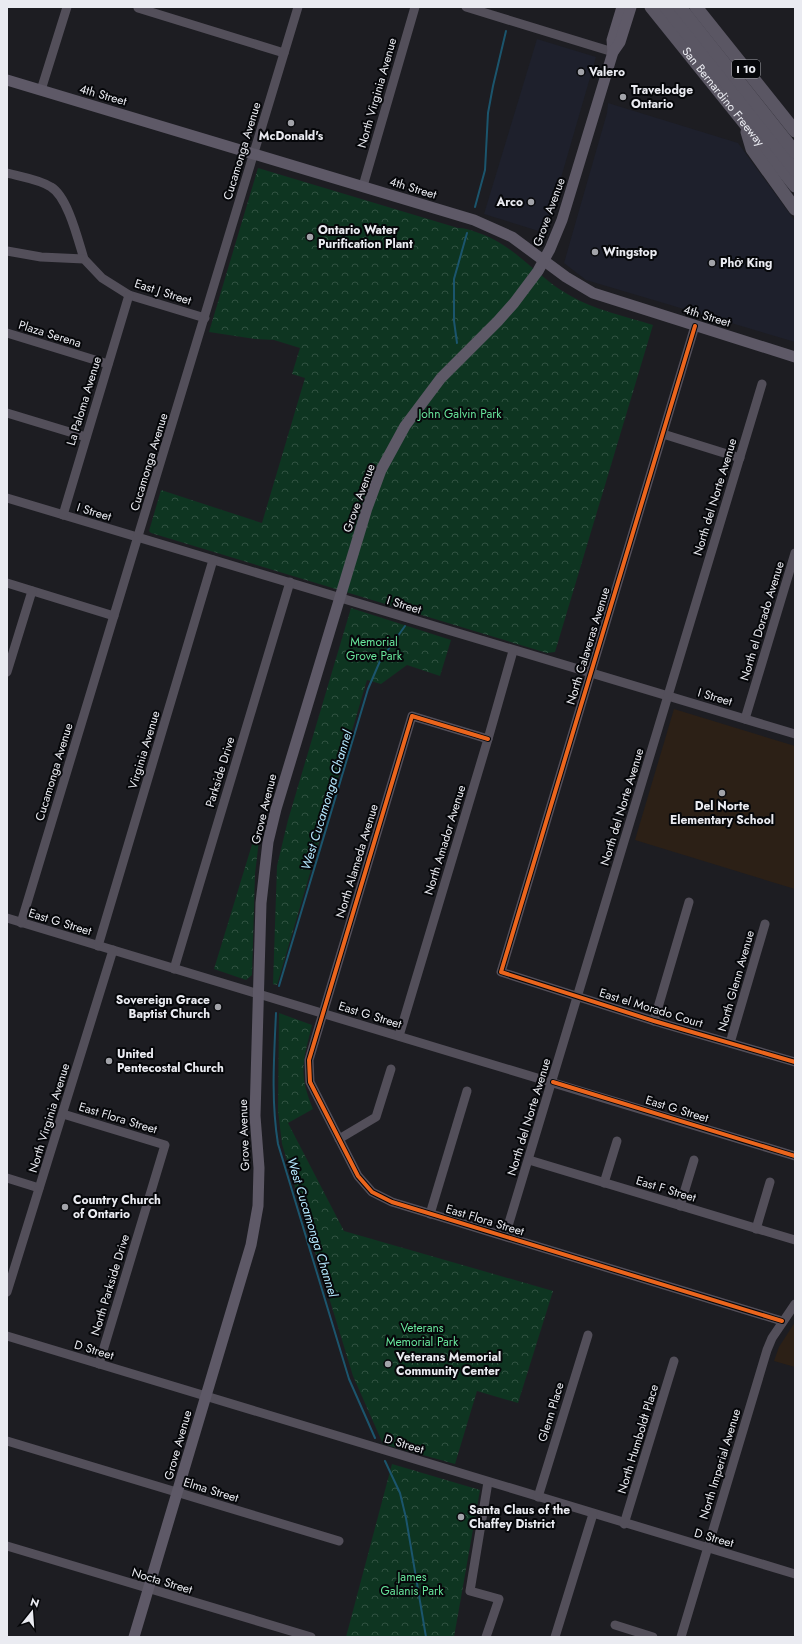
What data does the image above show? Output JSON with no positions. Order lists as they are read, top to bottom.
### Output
{
  "streets": {
    "highway": ["I 10", "San Bernardino Freeway"],
    "main road": ["4th Street", "Grove Avenue"],
    "street": [
      "North Virginia Avenue",
      "Cucamonga Avenue",
      "East J Street",
      "Plaza Serena",
      "La Paloma Avenue",
      "North del Norte Avenue",
      "I Street",
      "North el Dorado Avenue",
      "North Calaveras Avenue",
      "Virginia Avenue",
      "Parkside Drive",
      "North Amador Avenue",
      "North Alameda Avenue",
      "East G Street",
      "North Glenn Avenue",
      "East el Morado Court",
      "East Flora Street",
      "East F Street",
      "North Parkside Drive",
      "D Street",
      "Glenn Place",
      "North Humboldt Place",
      "North Imperial Avenue",
      "Elma Street",
      "Nocta Street"
    ]
  },
  "crossings": [
    ["North Virginia Avenue", "4th Street"],
    ["North Virginia Avenue", "East G Street"],
    ["North Virginia Avenue", "East Flora Street"],
    ["4th Street", "Cucamonga Avenue"],
    ["4th Street", "Grove Avenue"],
    ["4th Street", "North Calaveras Avenue"],
    ["Cucamonga Avenue", "East J Street"],
    ["Cucamonga Avenue", "I Street"],
    ["Cucamonga Avenue", "East G Street"],
    ["Grove Avenue", "I Street"],
    ["Grove Avenue", "East G Street"],
    ["Grove Avenue", "D Street"],
    ["Grove Avenue", "Elma Street"],
    ["Grove Avenue", "Nocta Street"],
    ["East J Street", "La Paloma Avenue"],
    ["Plaza Serena", "La Paloma Avenue"],
    ["La Paloma Avenue", "I Street"],
    ["North del Norte Avenue", "I Street"],
    ["North del Norte Avenue", "East G Street"],
    ["North del Norte Avenue", "East el Morado Court"],
    ["North del Norte Avenue", "East Flora Street"],
    ["North del Norte Avenue", "East F Street"],
    ["I Street", "North el Dorado Avenue"],
    ["I Street", "North Calaveras Avenue"],
    ["I Street", "Virginia Avenue"],
    ["I Street", "Parkside Drive"],
    ["I Street", "North Amador Avenue"],
    ["North Calaveras Avenue", "East el Morado Court"],
    ["Virginia Avenue", "East G Street"],
    ["Parkside Drive", "East G Street"],
    ["North Amador Avenue", "North Alameda Avenue"],
    ["North Amador Avenue", "East G Street"],
    ["North Alameda Avenue", "East G Street"],
    ["North Alameda Avenue", "East Flora Street"],
    ["East G Street", "East Flora Street"],
    ["North Glenn Avenue", "East el Morado Court"],
    ["East Flora Street", "North Parkside Drive"],
    ["East Flora Street", "North Imperial Avenue"],
    ["North Parkside Drive", "D Street"],
    ["D Street", "Glenn Place"],
    ["D Street", "North Humboldt Place"],
    ["D Street", "North Imperial Avenue"]
  ],
  "water": ["West Cucamonga Channel"],
  "parks": [
    "John Galvin Park",
    "Memorial Grove Park",
    "Veterans Memorial Park",
    "James Galanis Park"
  ],
  "places": [
    "Valero",
    "Travelodge Ontario",
    "McDonald's",
    "Arco",
    "Ontario Water Purification Plant",
    "Wingstop",
    "Phở King",
    "Del Norte Elementary School",
    "Sovereign Grace Baptist Church",
    "United Pentecostal Church",
    "Country Church of Ontario",
    "Veterans Memorial Community Center",
    "Santa Claus of the Chaffey District"
  ],
  "north": "top"
}
